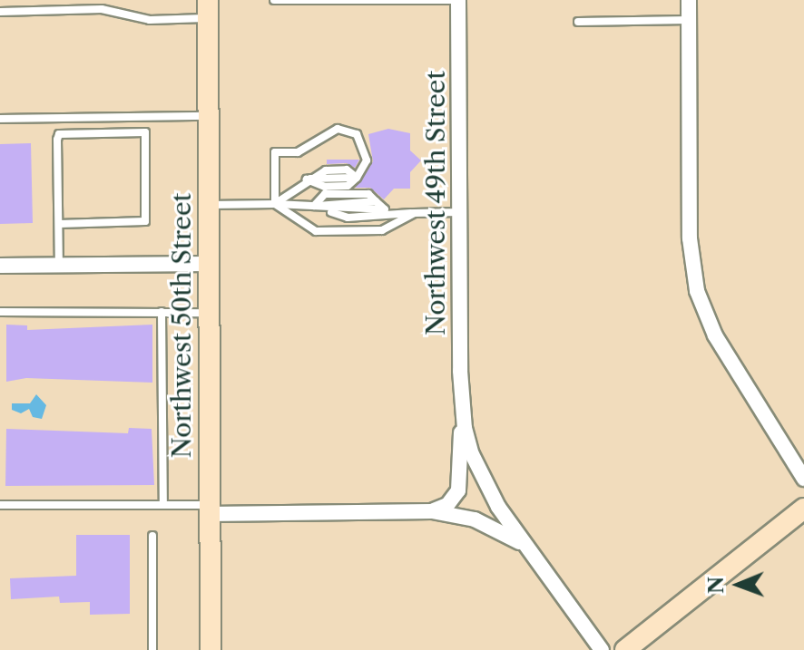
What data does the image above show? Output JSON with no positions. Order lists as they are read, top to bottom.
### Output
{
  "streets": {
    "main road": ["Northwest 50th Street"],
    "street": ["Northwest 49th Street"]
  },
  "north": "left"
}
